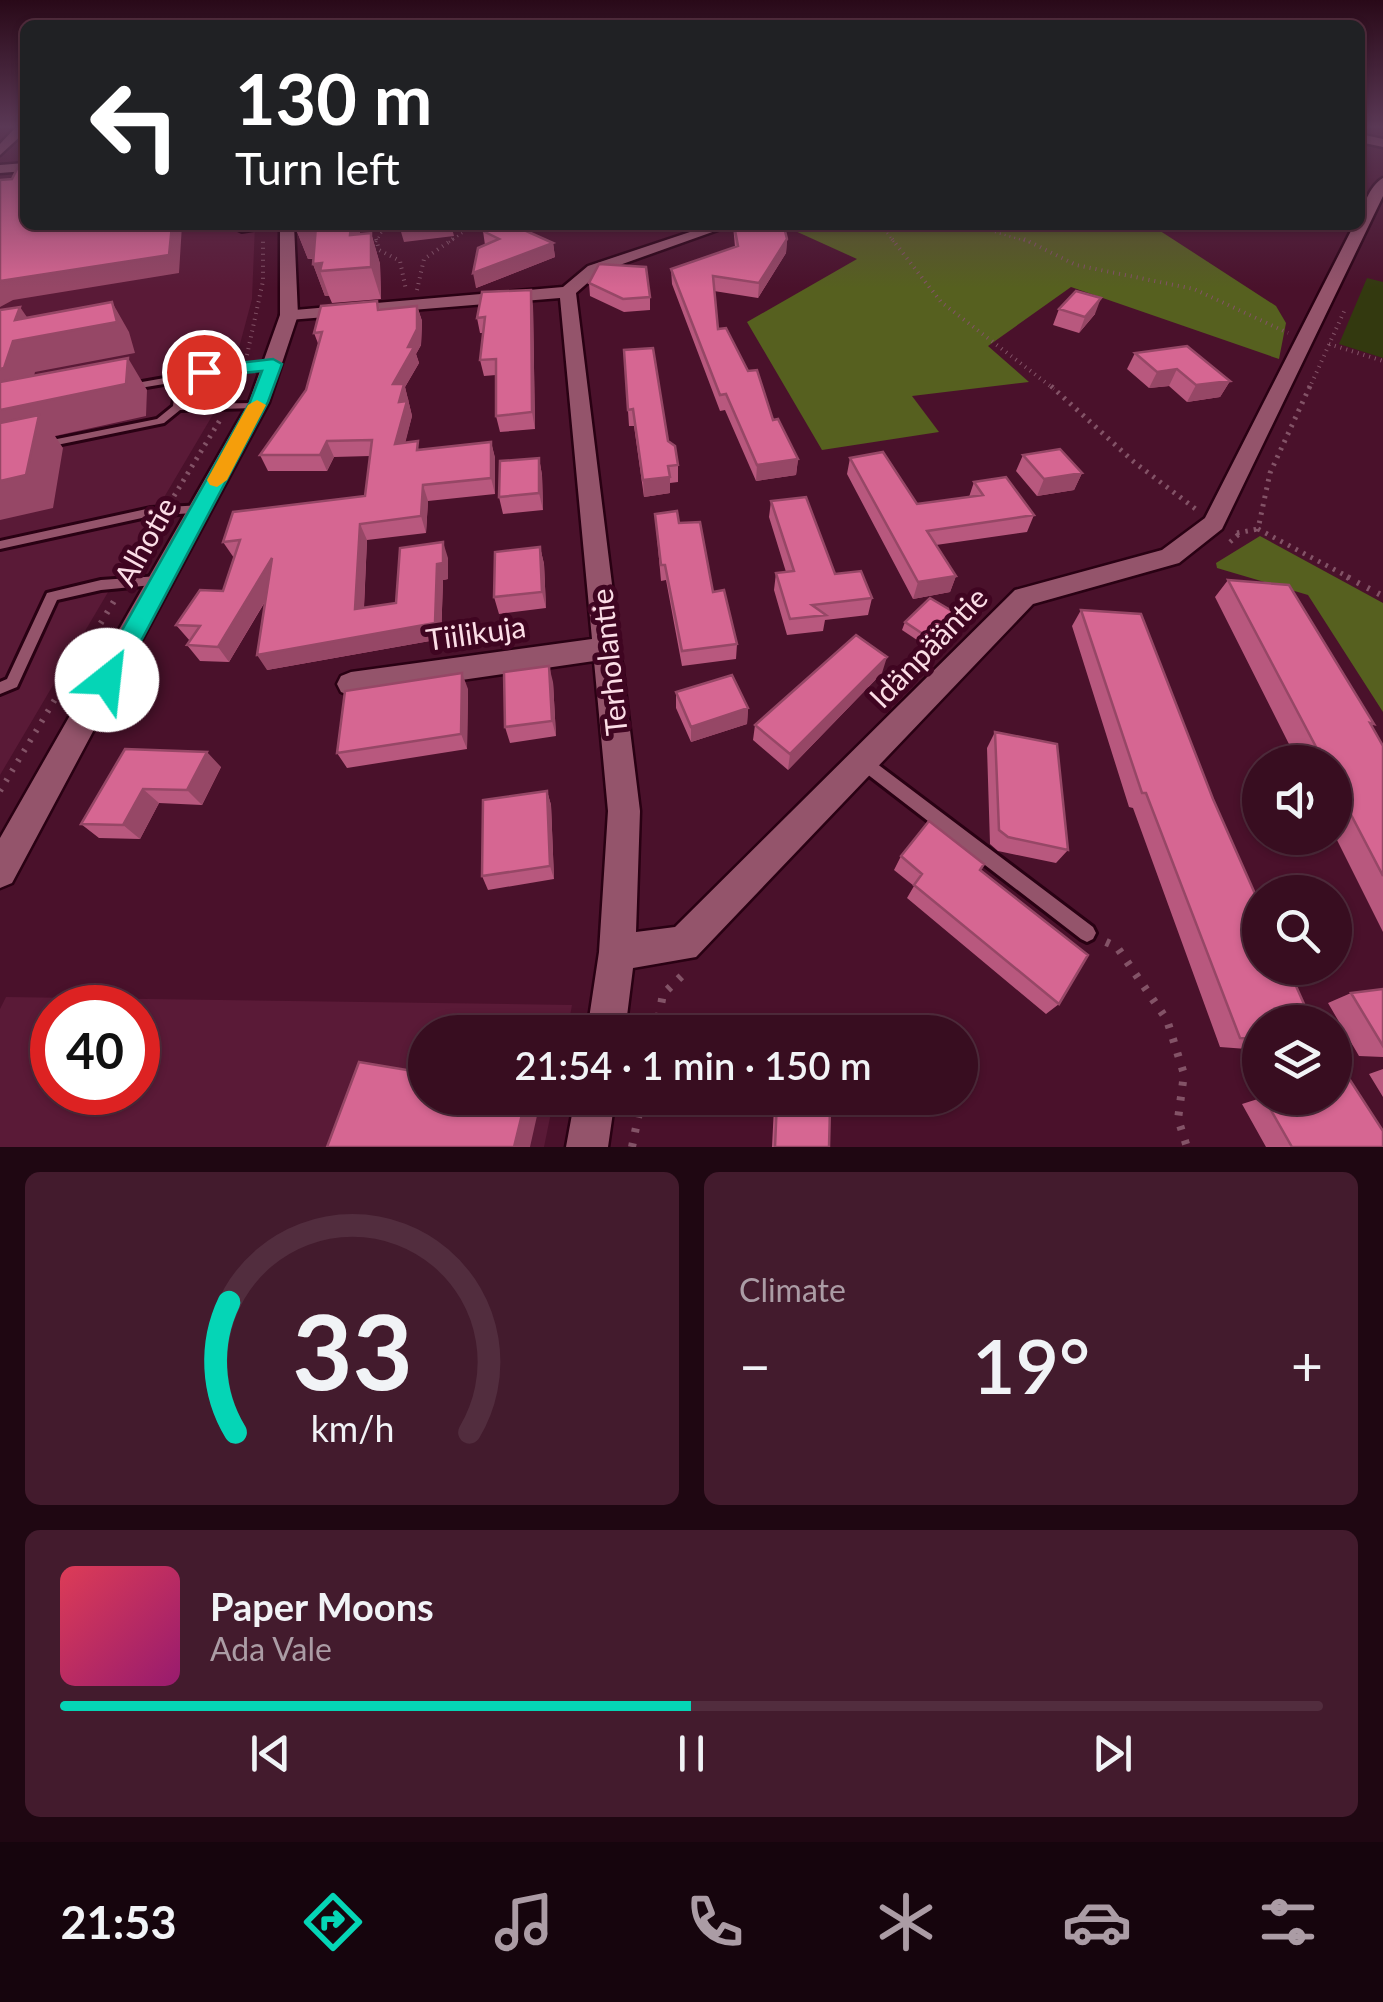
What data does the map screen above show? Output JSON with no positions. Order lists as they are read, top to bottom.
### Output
{
  "streets": {
    "street": [
      "Alhotie",
      "Tiilikuja",
      "Idänpääntie",
      "Terholantie"
    ]
  },
  "crossings": [
    ["Tiilikuja", "Terholantie"],
    ["Idänpääntie", "Terholantie"]
  ],
  "page": {
    "turn": ["130 m", "Turn left"],
    "limit": "40",
    "trip": "21:54 · 1 min · 150 m",
    "tile": "Climate",
    "heat": ["−", "19°", "+"],
    "song": ["Paper Moons", "Ada Vale"],
    "tabs": "21:53",
    "gauge": ["33", "km/h"]
  }
}
